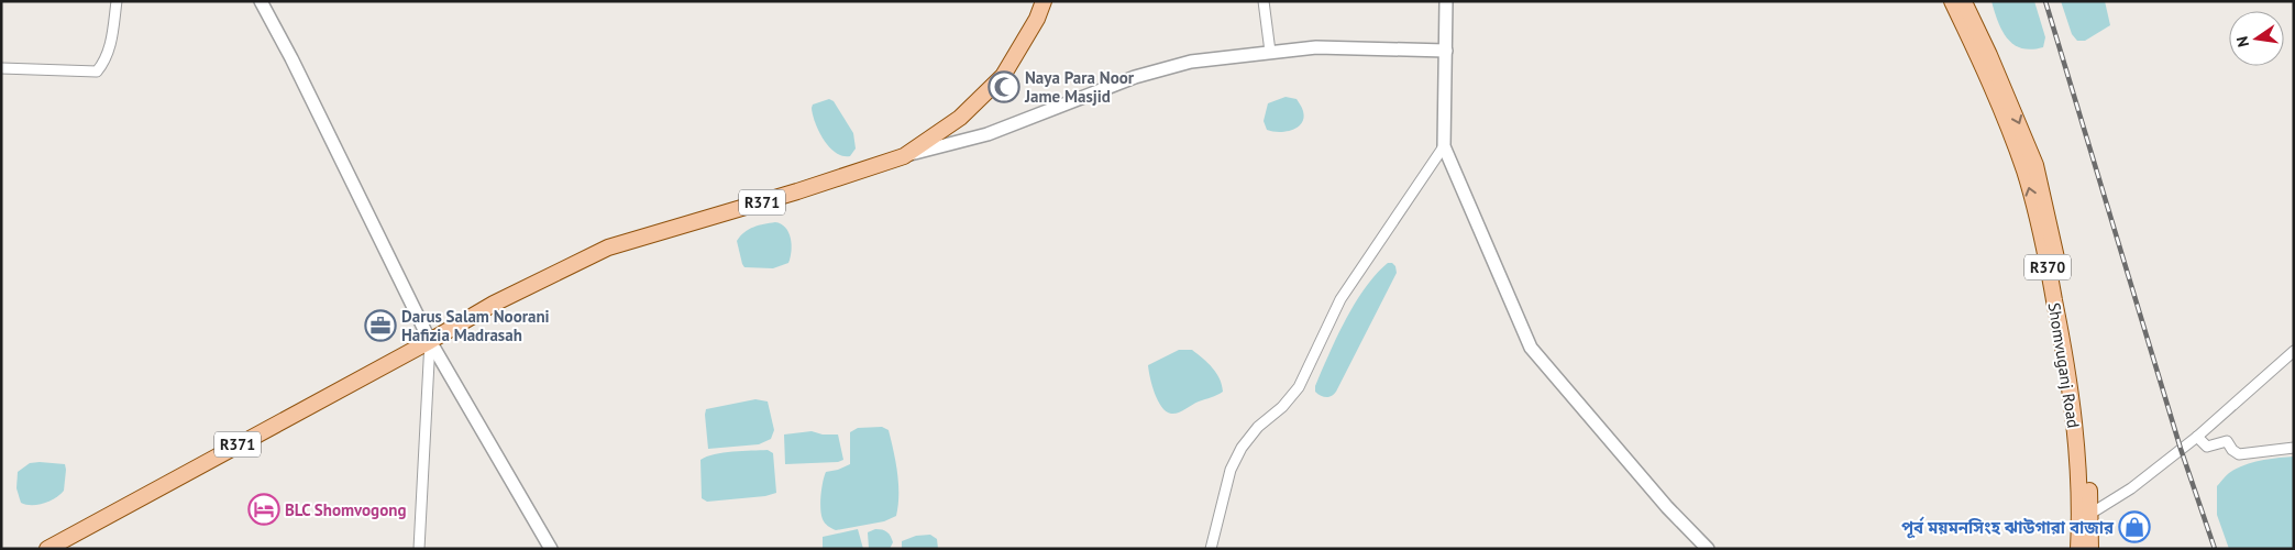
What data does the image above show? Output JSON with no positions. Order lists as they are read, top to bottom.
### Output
{
  "streets": {
    "main road": ["R371", "R370", "Shomvuganj Road"]
  },
  "places": {
    "mosque": ["Naya Para Noor Jame Masjid"],
    "office": ["Darus Salam Noorani Hafizia Madrasah"],
    "hotel": ["BLC Shomvogong"],
    "shop": ["পূর্ব ময়মনসিংহ ঝাউগারা বাজার"]
  },
  "north": "left"
}
